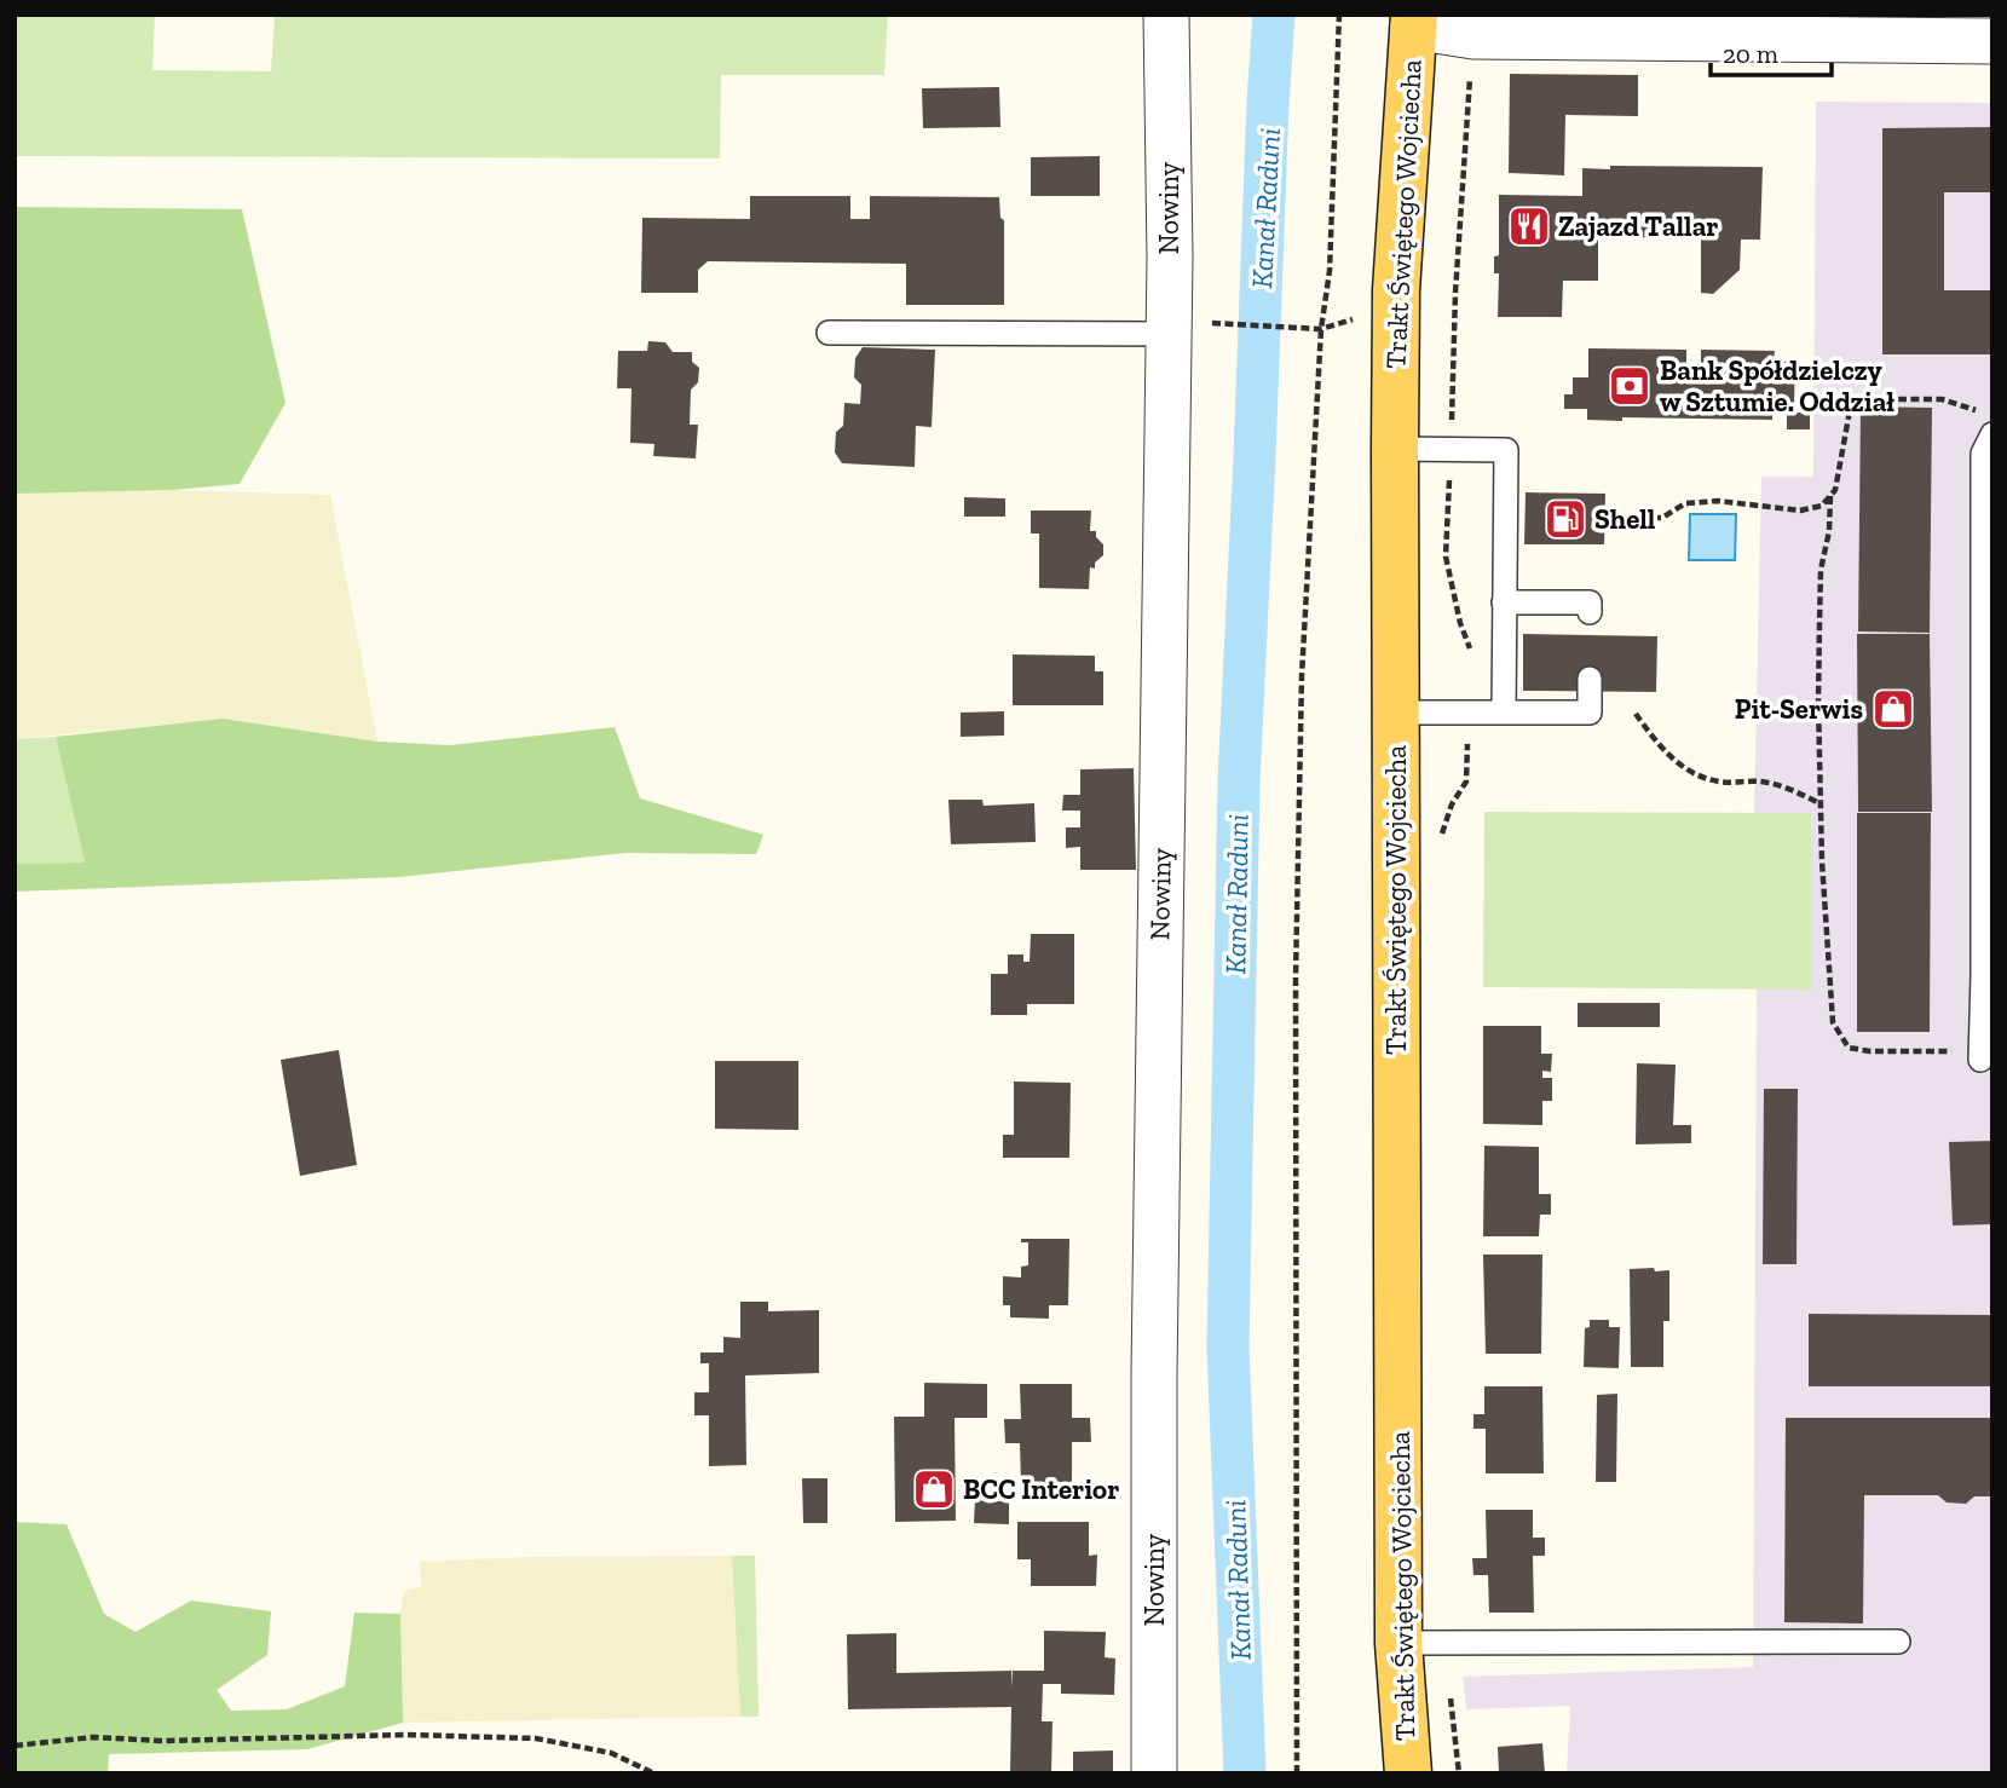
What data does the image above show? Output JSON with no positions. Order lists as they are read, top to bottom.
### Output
{
  "streets": {
    "main road": ["Trakt Świętego Wojciecha"],
    "street": ["Nowiny"]
  },
  "water": ["Kanał Raduni"],
  "places": {
    "restaurant": ["Zajazd Tallar"],
    "bank": ["Bank Spółdzielczy w Sztumie. Oddział"],
    "fuel station": ["Shell"],
    "shop": ["Pit-Serwis", "BCC Interior"]
  },
  "scale_bar": "20 m"
}
